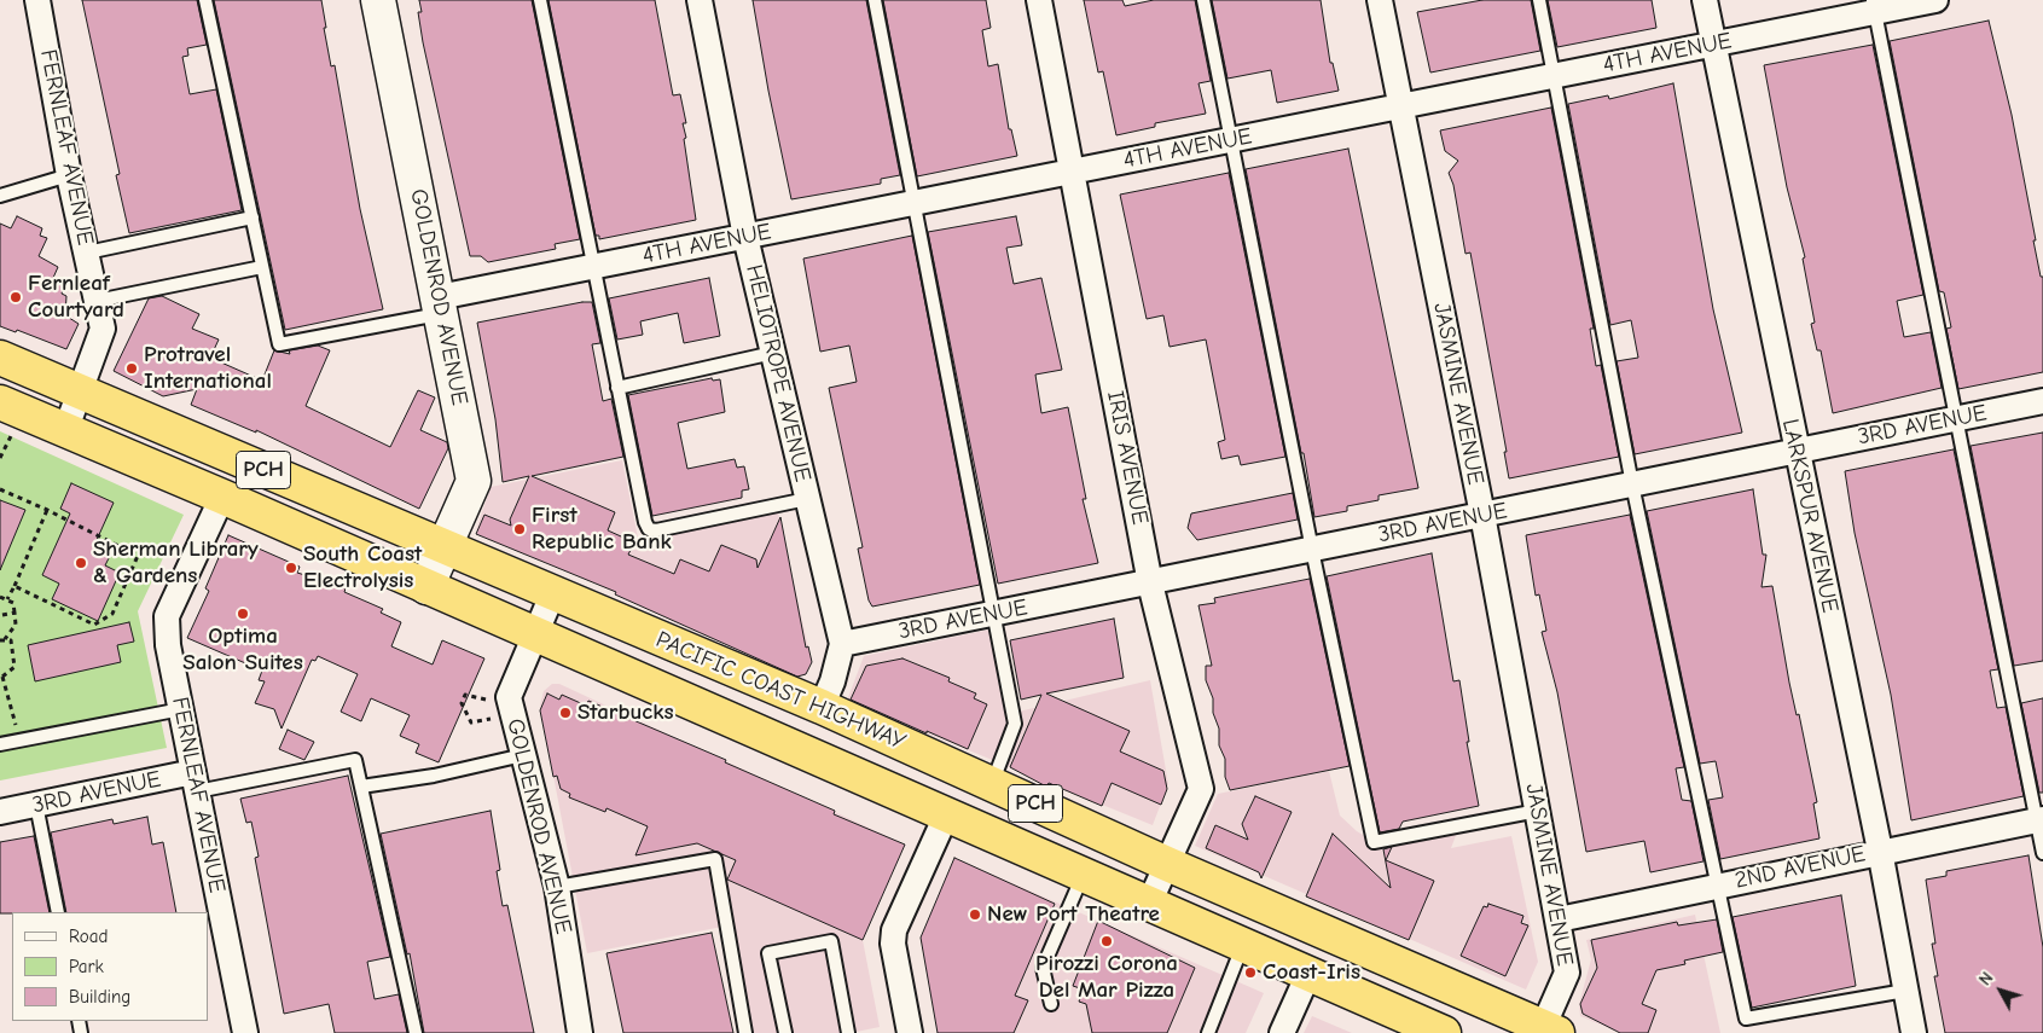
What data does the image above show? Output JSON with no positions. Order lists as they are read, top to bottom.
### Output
{
  "streets": {
    "highway": ["PCH", "PACIFIC COAST HIGHWAY"],
    "street": [
      "4TH AVENUE",
      "FERNLEAF AVENUE",
      "GOLDENROD AVENUE",
      "HELIOTROPE AVENUE",
      "JASMINE AVENUE",
      "3RD AVENUE",
      "IRIS AVENUE",
      "LARKSPUR AVENUE",
      "2ND AVENUE"
    ]
  },
  "crossings": [
    ["4TH AVENUE", "GOLDENROD AVENUE"],
    ["4TH AVENUE", "HELIOTROPE AVENUE"],
    ["4TH AVENUE", "JASMINE AVENUE"],
    ["4TH AVENUE", "IRIS AVENUE"],
    ["4TH AVENUE", "LARKSPUR AVENUE"],
    ["FERNLEAF AVENUE", "3RD AVENUE"],
    ["FERNLEAF AVENUE", "PACIFIC COAST HIGHWAY"],
    ["GOLDENROD AVENUE", "PACIFIC COAST HIGHWAY"],
    ["HELIOTROPE AVENUE", "3RD AVENUE"],
    ["HELIOTROPE AVENUE", "PACIFIC COAST HIGHWAY"],
    ["JASMINE AVENUE", "3RD AVENUE"],
    ["JASMINE AVENUE", "PACIFIC COAST HIGHWAY"],
    ["JASMINE AVENUE", "2ND AVENUE"],
    ["3RD AVENUE", "IRIS AVENUE"],
    ["3RD AVENUE", "LARKSPUR AVENUE"],
    ["IRIS AVENUE", "PACIFIC COAST HIGHWAY"],
    ["LARKSPUR AVENUE", "2ND AVENUE"]
  ],
  "places": [
    "Fernleaf Courtyard",
    "Protravel International",
    "First Republic Bank",
    "Sherman Library & Gardens",
    "South Coast Electrolysis",
    "Optima Salon Suites",
    "Starbucks",
    "New Port Theatre",
    "Pirozzi Corona Del Mar Pizza",
    "Coast-Iris"
  ],
  "legend": ["Road", "Park", "Building"],
  "north": "top left"
}
